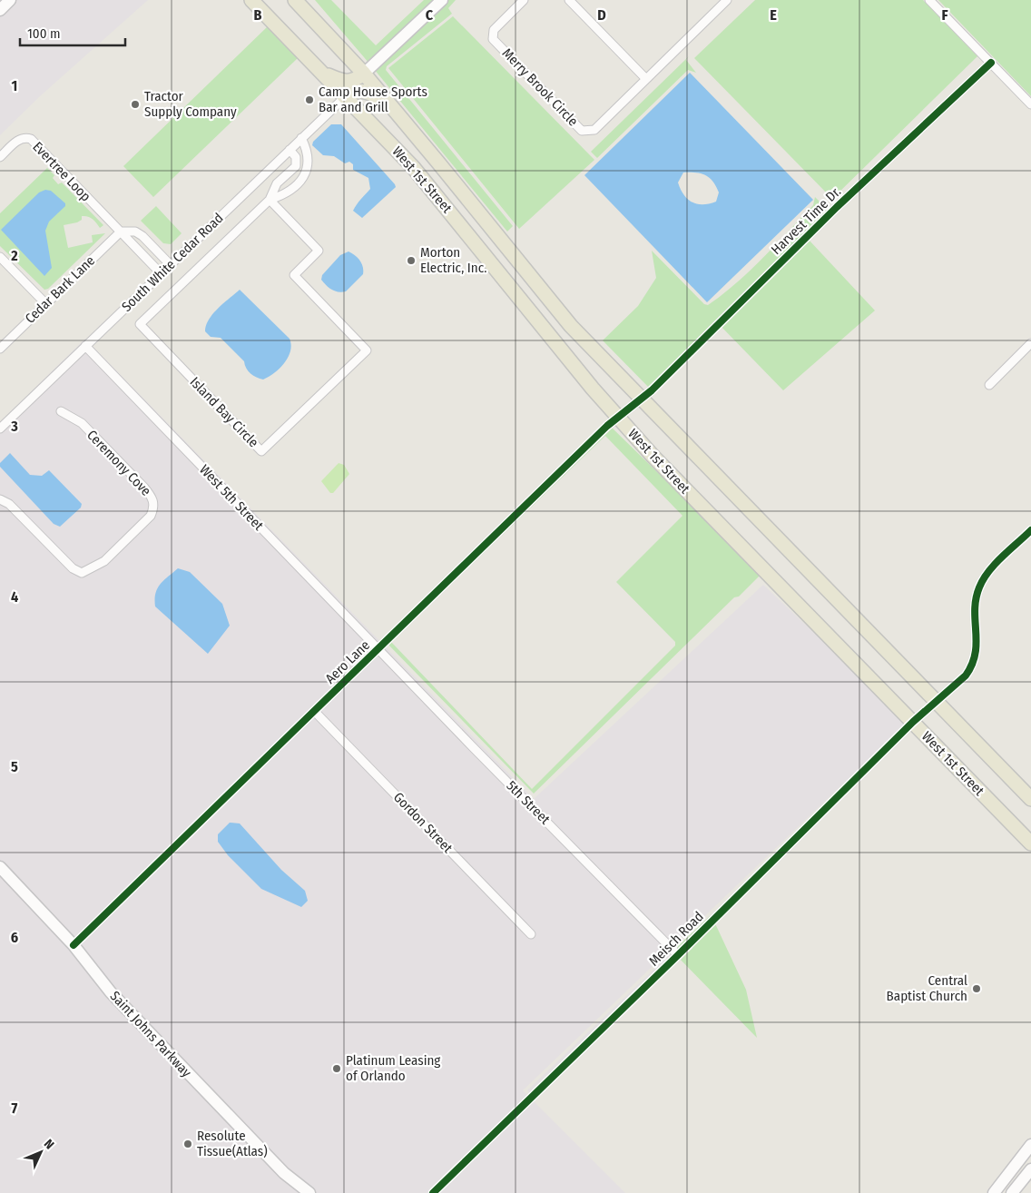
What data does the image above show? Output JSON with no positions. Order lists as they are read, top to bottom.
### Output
{
  "streets": {
    "main road": ["West 1st Street"],
    "street": [
      "Merry Brook Circle",
      "Evertree Loop",
      "Harvest Time Dr.",
      "South White Cedar Road",
      "Cedar Bark Lane",
      "Island Bay Circle",
      "Ceremony Cove",
      "West 5th Street",
      "Aero Lane",
      "5th Street",
      "Gordon Street",
      "Meisch Road",
      "Saint Johns Parkway"
    ]
  },
  "crossings": [
    ["Evertree Loop", "South White Cedar Road"],
    ["Evertree Loop", "Cedar Bark Lane"],
    ["West 1st Street", "Harvest Time Dr."],
    ["West 1st Street", "South White Cedar Road"],
    ["West 1st Street", "Aero Lane"],
    ["West 1st Street", "Meisch Road"],
    ["Harvest Time Dr.", "Aero Lane"],
    ["South White Cedar Road", "Island Bay Circle"],
    ["South White Cedar Road", "West 5th Street"],
    ["West 5th Street", "Aero Lane"],
    ["West 5th Street", "5th Street"],
    ["Aero Lane", "5th Street"],
    ["Aero Lane", "Gordon Street"],
    ["Aero Lane", "Saint Johns Parkway"],
    ["5th Street", "Meisch Road"]
  ],
  "places": [
    "Camp House Sports Bar and Grill",
    "Tractor Supply Company",
    "Morton Electric, Inc.",
    "Central Baptist Church",
    "Platinum Leasing of Orlando",
    "Resolute Tissue(Atlas)"
  ],
  "scale_bar": "100 m",
  "north": "top right",
  "grid": {
    "columns": [
      "B",
      "C",
      "D",
      "E",
      "F"
    ],
    "rows": [
      "1",
      "2",
      "3",
      "4",
      "5",
      "6",
      "7"
    ]
  }
}
